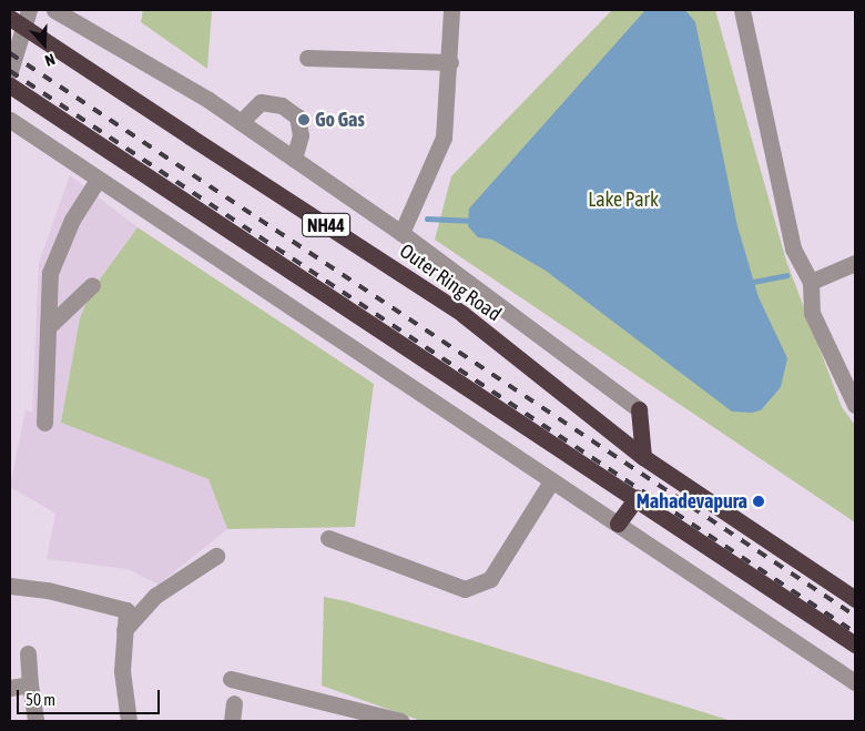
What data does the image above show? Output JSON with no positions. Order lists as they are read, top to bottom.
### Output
{
  "streets": {
    "highway": ["NH44", "Outer Ring Road"]
  },
  "parks": ["Lake Park"],
  "places": ["Go Gas", "Mahadevapura"],
  "scale_bar": "50 m",
  "north": "bottom"
}
